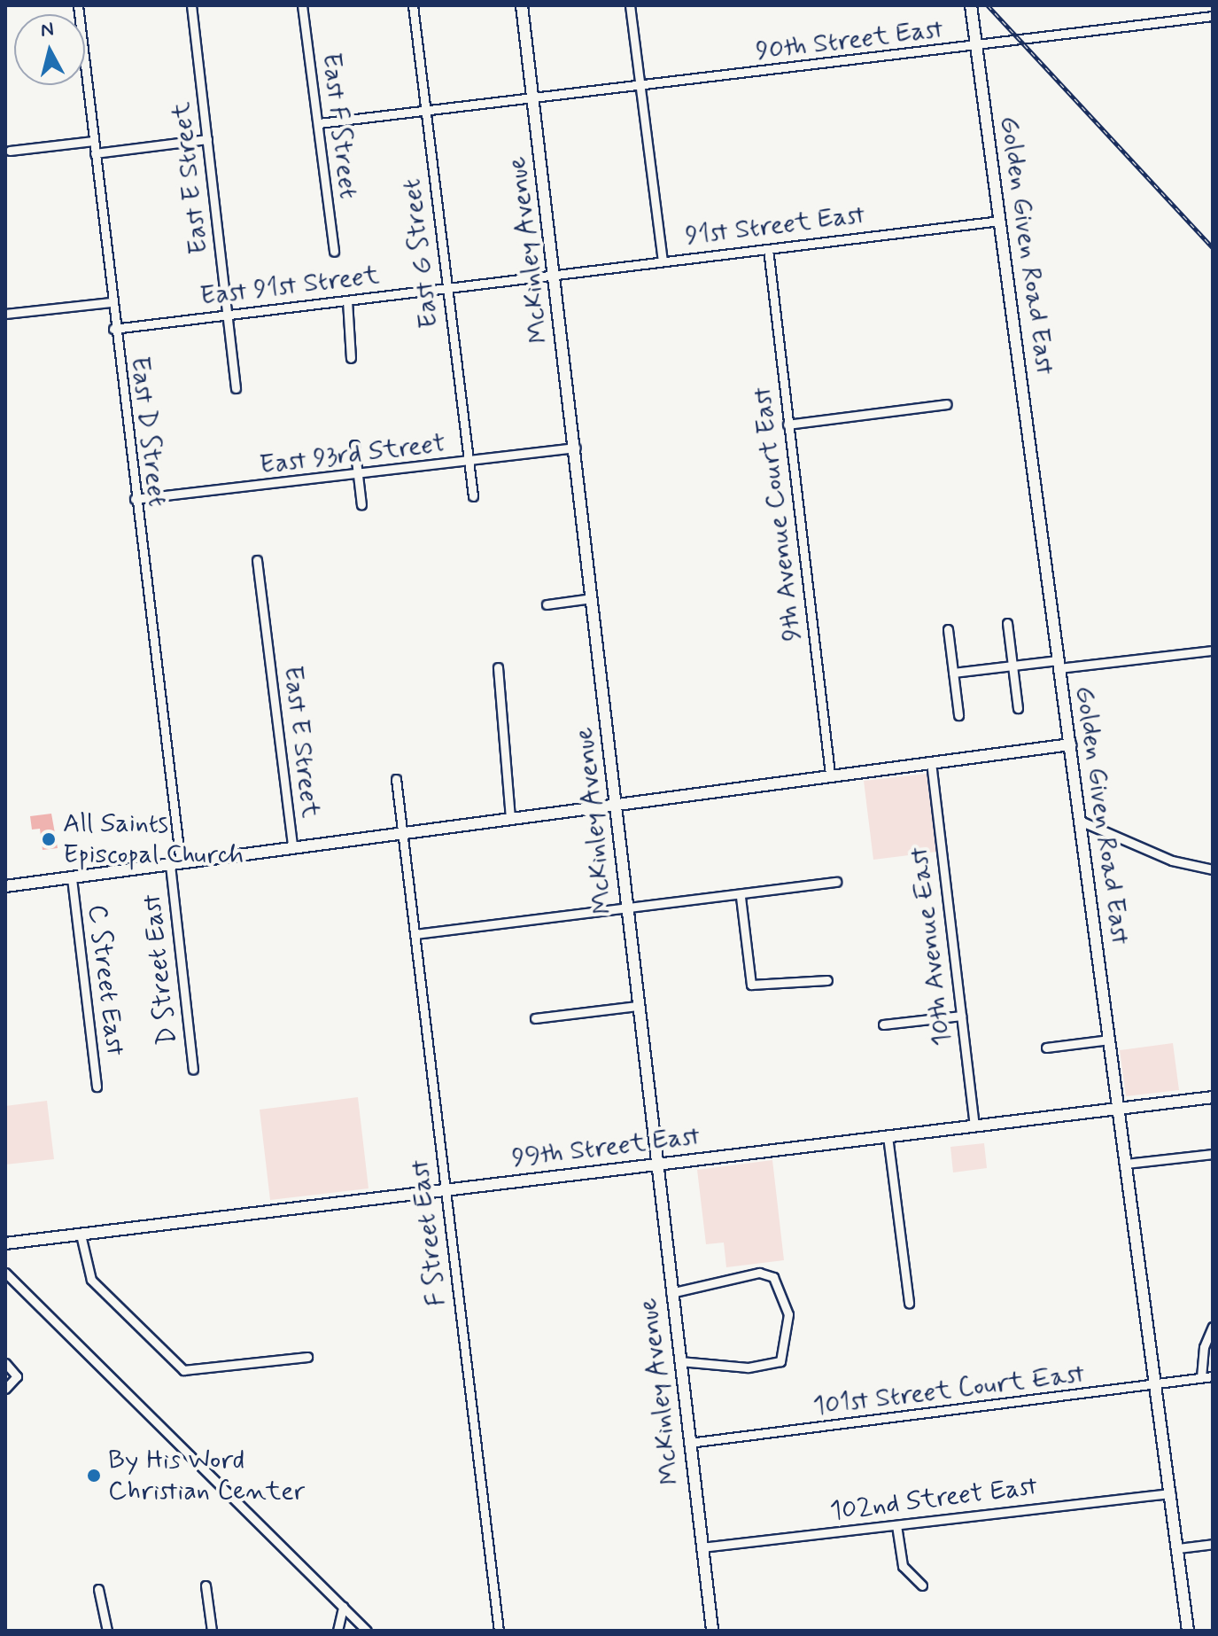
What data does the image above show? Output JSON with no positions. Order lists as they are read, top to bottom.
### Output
{
  "streets": {
    "street": [
      "90th Street East",
      "East F Street",
      "East E Street",
      "91st Street East",
      "Golden Given Road East",
      "McKinley Avenue",
      "East G Street",
      "East 91st Street",
      "East D Street",
      "East 93rd Street",
      "9th Avenue Court East",
      "10th Avenue East",
      "D Street East",
      "C Street East",
      "99th Street East",
      "F Street East",
      "101st Street Court East",
      "102nd Street East"
    ]
  },
  "crossings": [
    ["90th Street East", "East F Street"],
    ["90th Street East", "Golden Given Road East"],
    ["90th Street East", "McKinley Avenue"],
    ["90th Street East", "East G Street"],
    ["East E Street", "East 91st Street"],
    ["91st Street East", "Golden Given Road East"],
    ["91st Street East", "McKinley Avenue"],
    ["91st Street East", "East 91st Street"],
    ["91st Street East", "9th Avenue Court East"],
    ["Golden Given Road East", "99th Street East"],
    ["Golden Given Road East", "101st Street Court East"],
    ["Golden Given Road East", "102nd Street East"],
    ["McKinley Avenue", "East 91st Street"],
    ["McKinley Avenue", "East 93rd Street"],
    ["McKinley Avenue", "99th Street East"],
    ["McKinley Avenue", "101st Street Court East"],
    ["McKinley Avenue", "102nd Street East"],
    ["East G Street", "East 91st Street"],
    ["East G Street", "East 93rd Street"],
    ["East 91st Street", "East D Street"],
    ["East D Street", "East 93rd Street"],
    ["East D Street", "D Street East"],
    ["10th Avenue East", "99th Street East"],
    ["99th Street East", "F Street East"]
  ],
  "places": ["All Saints Episcopal Church", "By His Word Christian Center"],
  "north": "top"
}
